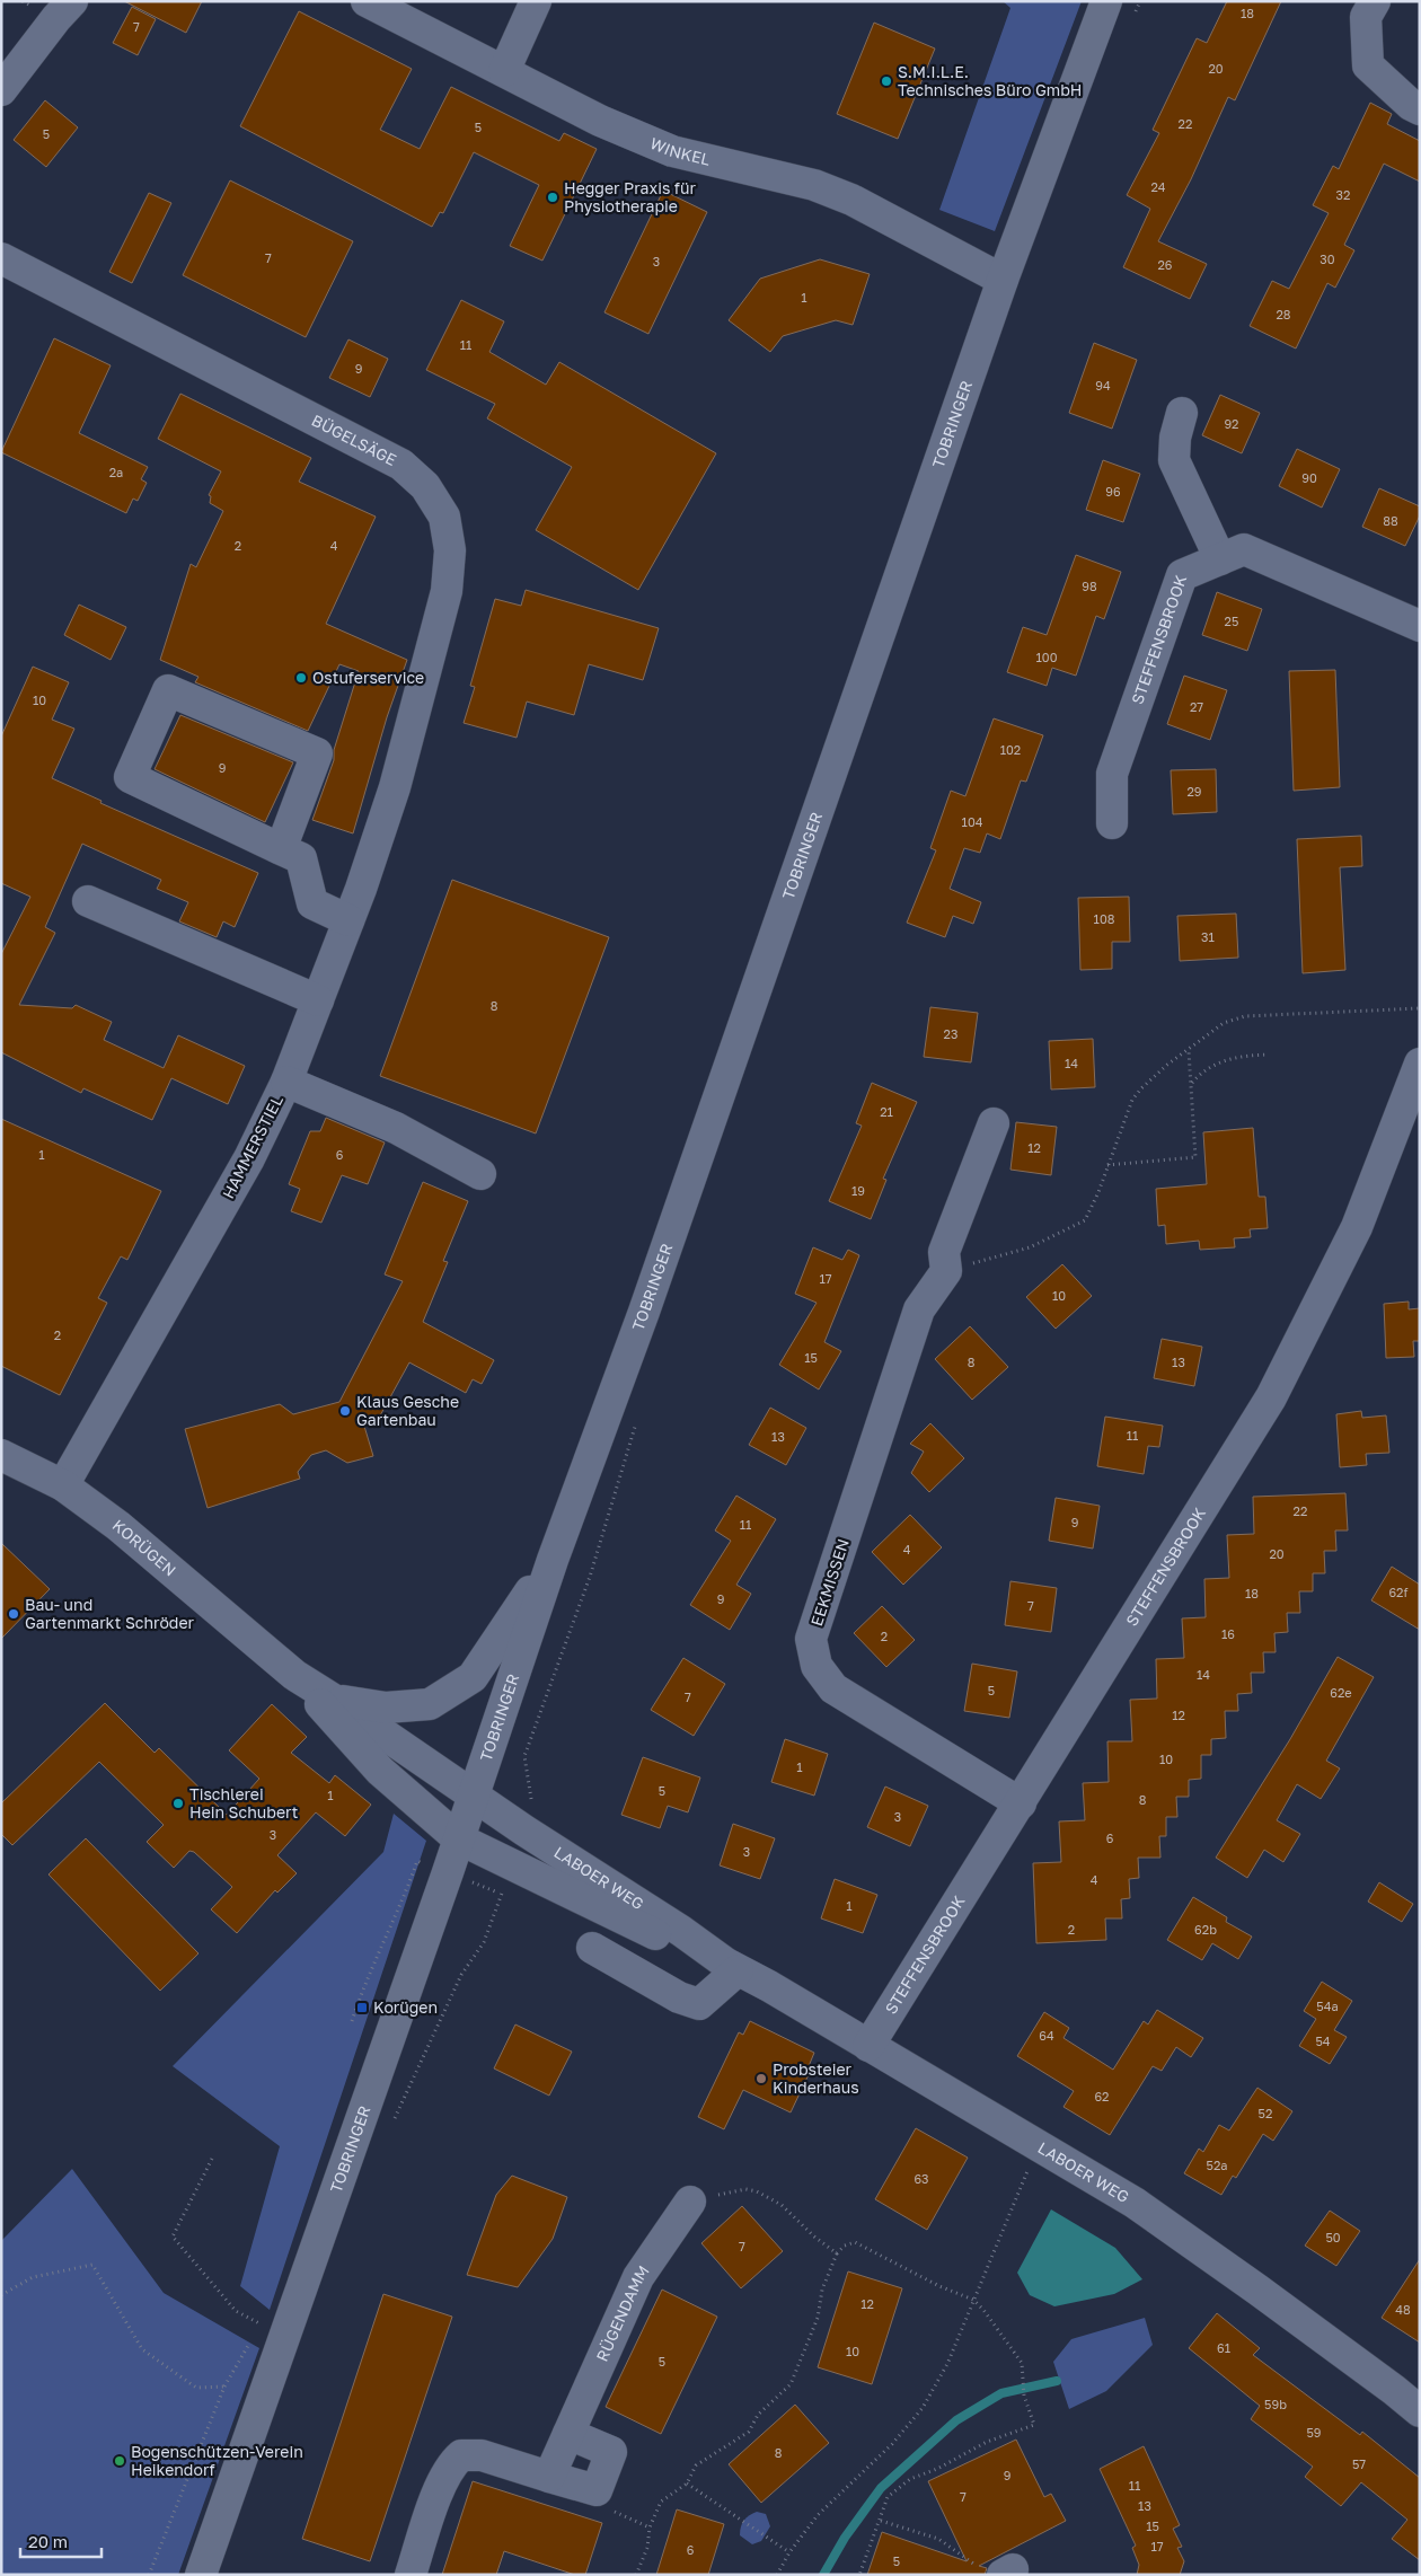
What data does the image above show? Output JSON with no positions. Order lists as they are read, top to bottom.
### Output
{
  "streets": {
    "street": [
      "WINKEL",
      "TOBRINGER",
      "BÜGELSÄGE",
      "STEFFENSBROOK",
      "HAMMERSTIEL",
      "KORÜGEN",
      "EEKMISSEN",
      "LABOER WEG",
      "RÜGENDAMM"
    ]
  },
  "crossings": [
    ["WINKEL", "TOBRINGER"],
    ["TOBRINGER", "KORÜGEN"],
    ["TOBRINGER", "LABOER WEG"],
    ["BÜGELSÄGE", "HAMMERSTIEL"],
    ["STEFFENSBROOK", "EEKMISSEN"],
    ["STEFFENSBROOK", "LABOER WEG"],
    ["HAMMERSTIEL", "KORÜGEN"],
    ["KORÜGEN", "LABOER WEG"]
  ],
  "places": {
    "other": [
      "S.M.I.L.E. Technisches Büro GmbH",
      "Hegger Praxis für Physiotherapie",
      "Ostuferservice",
      "Klaus Gesche Gartenbau",
      "Bau- und Gartenmarkt Schröder",
      "Tischlerei Hein Schubert",
      "Probsteier Kinderhaus",
      "Bogenschützen-Verein Heikendorf"
    ],
    "transit": ["Korügen"]
  },
  "house_numbers": [
    "18",
    "7",
    "20",
    "22",
    "5",
    "5",
    "24",
    "32",
    "7",
    "30",
    "3",
    "26",
    "1",
    "28",
    "11",
    "9",
    "94",
    "92",
    "2a",
    "90",
    "96",
    "88",
    "2",
    "4",
    "98",
    "25",
    "100",
    "10",
    "27",
    "102",
    "9",
    "29",
    "104",
    "108",
    "31",
    "8",
    "23",
    "14",
    "21",
    "12",
    "1",
    "6",
    "19",
    "17",
    "10",
    "2",
    "15",
    "8",
    "13",
    "11",
    "13",
    "22",
    "9",
    "11",
    "4",
    "20",
    "62f",
    "18",
    "9",
    "7",
    "16",
    "2",
    "14",
    "5",
    "62e",
    "7",
    "12",
    "10",
    "1",
    "5",
    "1",
    "8",
    "3",
    "3",
    "6",
    "3",
    "4",
    "1",
    "2",
    "62b",
    "54a",
    "64",
    "54",
    "62",
    "52",
    "52a",
    "63",
    "50",
    "7",
    "12",
    "48",
    "61",
    "10",
    "5",
    "59b",
    "59",
    "8",
    "57",
    "9",
    "11",
    "7",
    "13",
    "15",
    "17",
    "6",
    "5"
  ],
  "scale_bar": "20 m"
}
